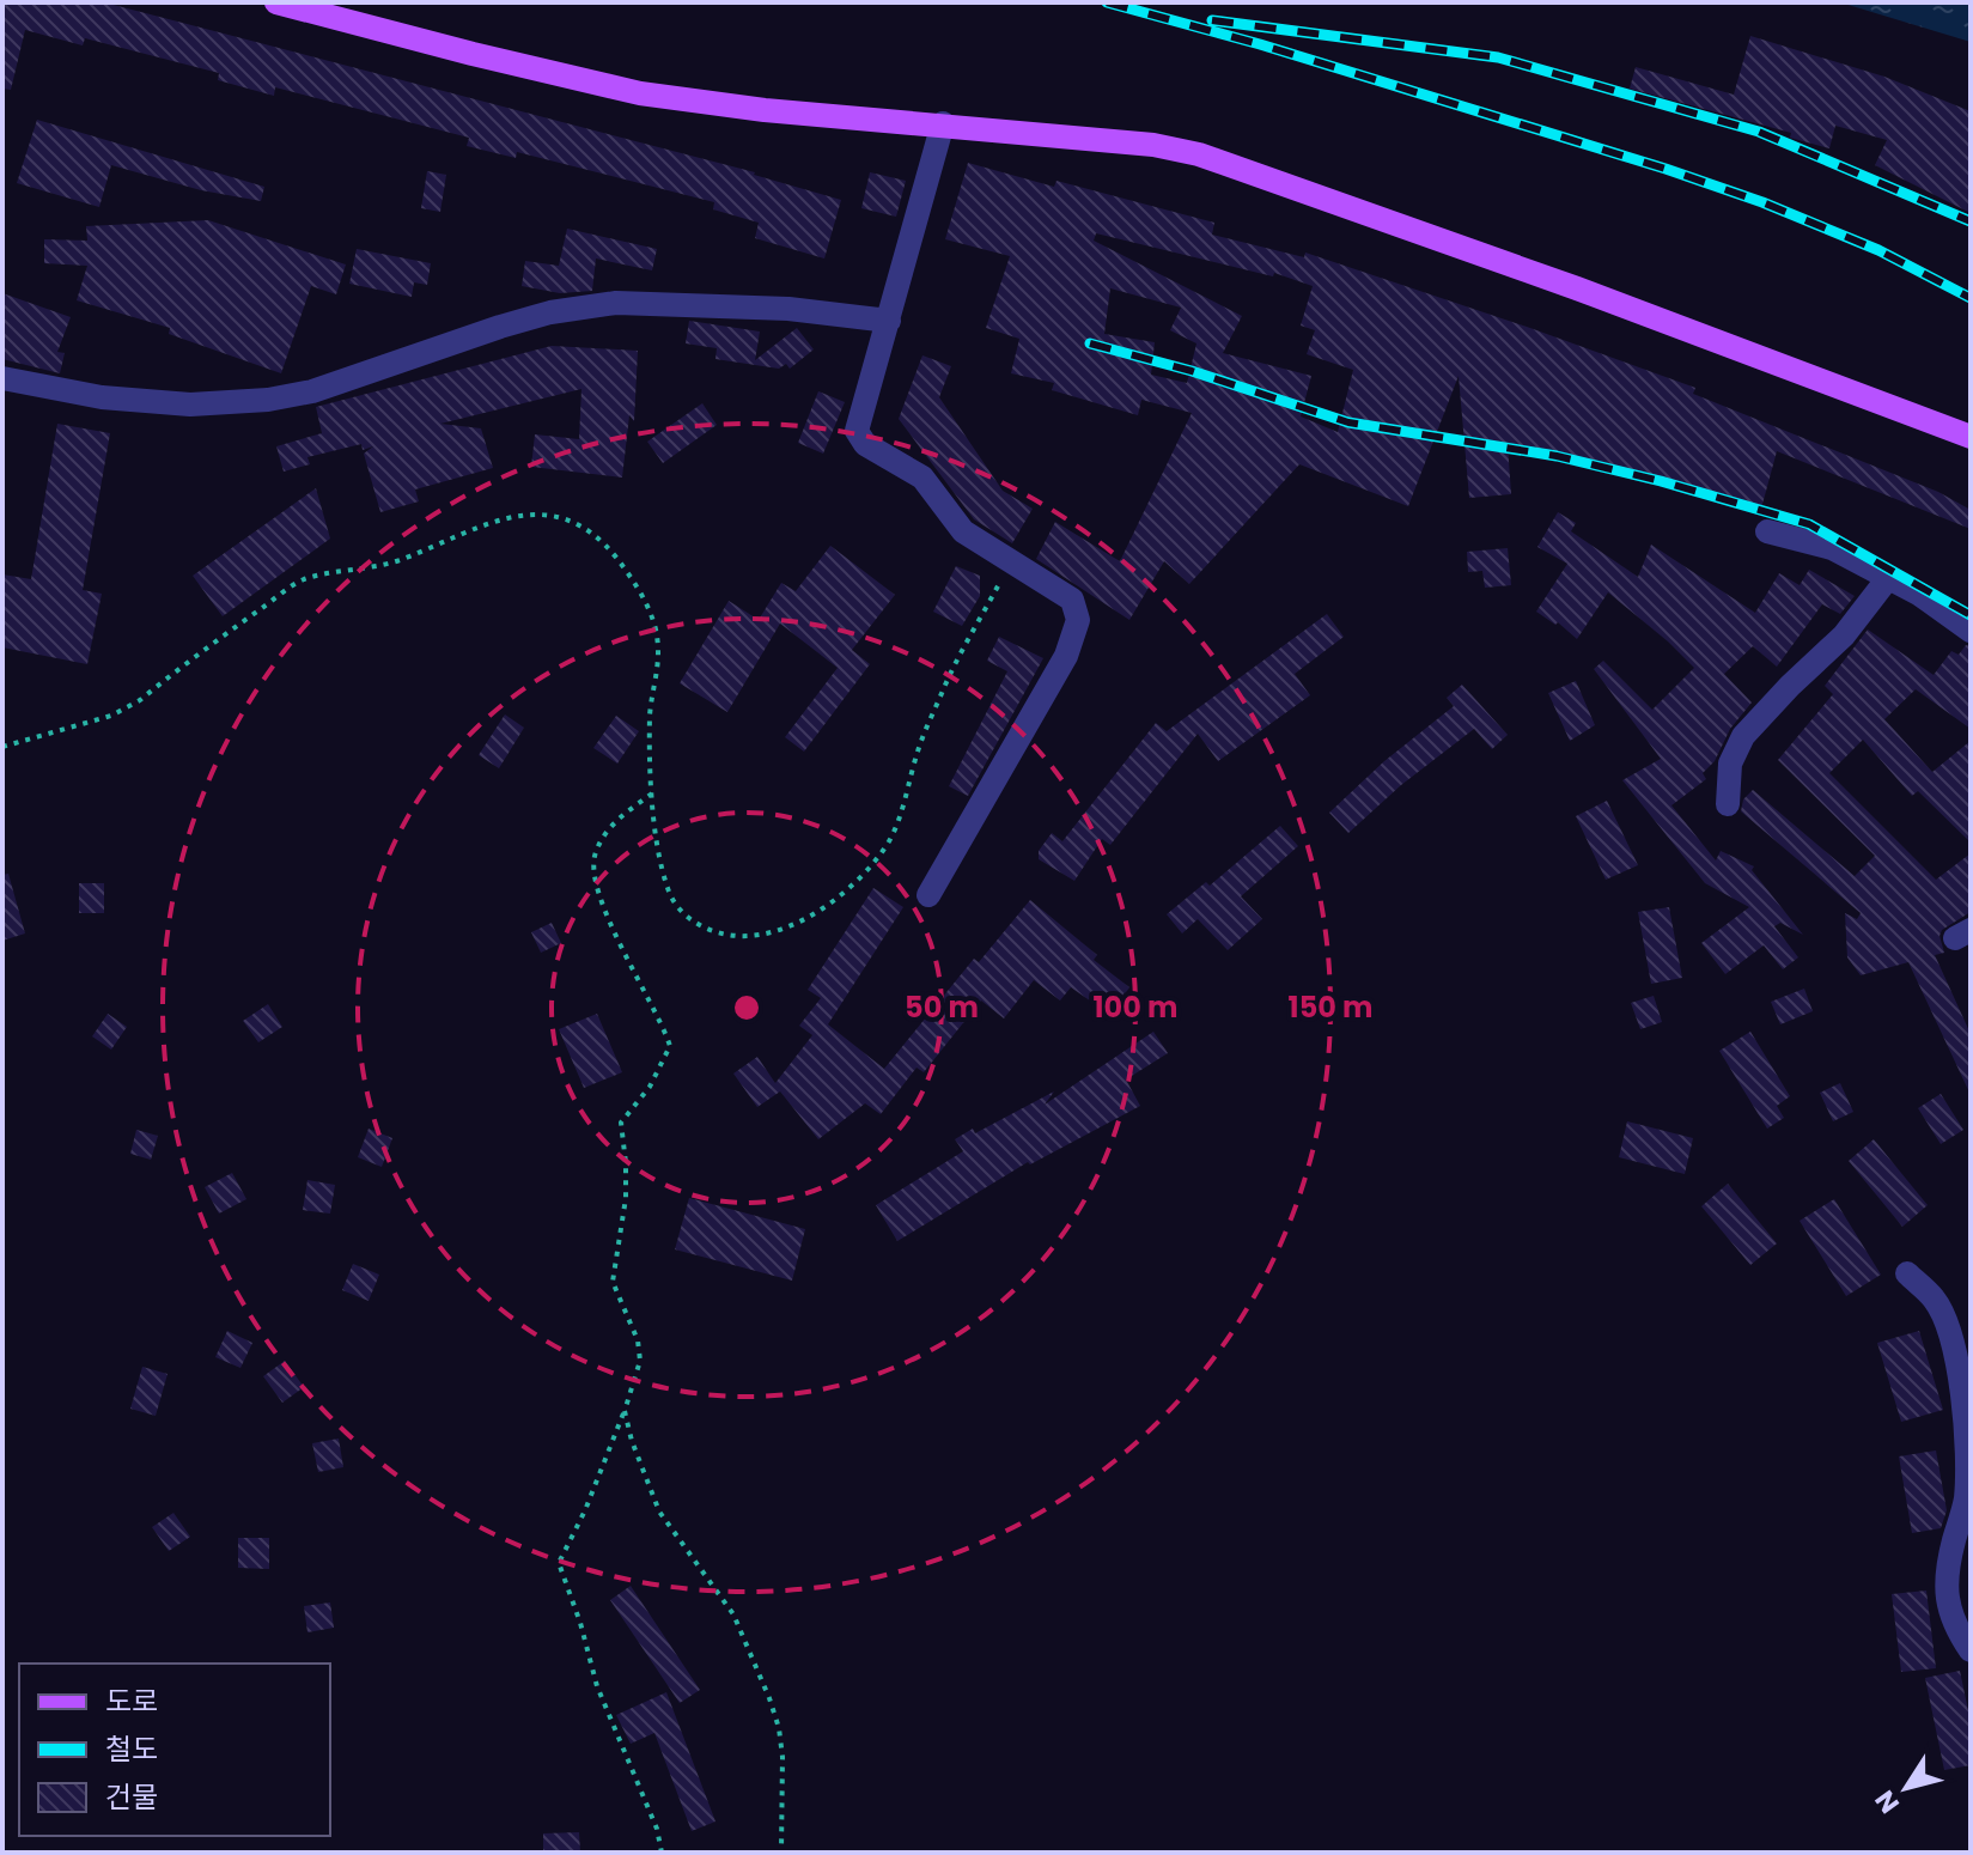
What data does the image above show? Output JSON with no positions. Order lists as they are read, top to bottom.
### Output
{
  "legend": ["도로", "철도", "건물"],
  "north": "bottom left",
  "rings": ["50 m", "100 m", "150 m"]
}
